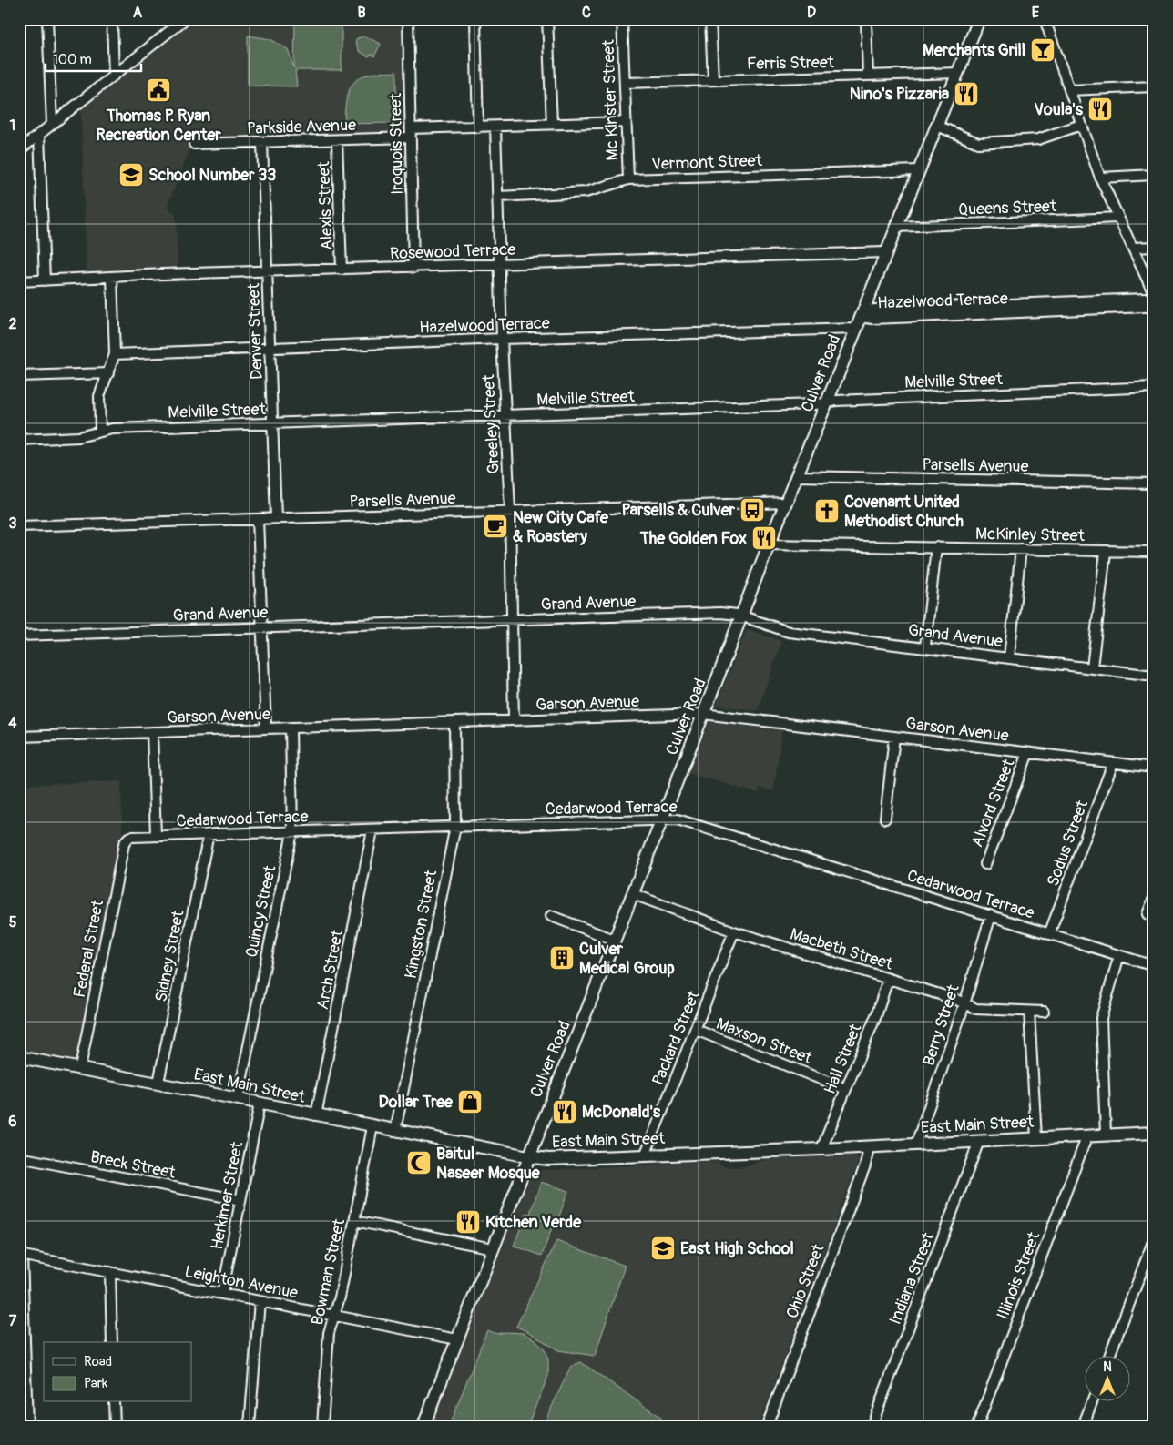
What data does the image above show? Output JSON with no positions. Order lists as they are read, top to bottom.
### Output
{
  "streets": {
    "main road": ["Culver Road", "East Main Street"],
    "street": [
      "Ferris Street",
      "Mc Kinster Street",
      "Parkside Avenue",
      "Iroquois Street",
      "Vermont Street",
      "Alexis Street",
      "Queens Street",
      "Rosewood Terrace",
      "Hazelwood Terrace",
      "Denver Street",
      "Melville Street",
      "Greeley Street",
      "Parsells Avenue",
      "McKinley Street",
      "Grand Avenue",
      "Garson Avenue",
      "Alvord Street",
      "Cedarwood Terrace",
      "Sodus Street",
      "Quincy Street",
      "Kingston Street",
      "Federal Street",
      "Macbeth Street",
      "Sidney Street",
      "Arch Street",
      "Berry Street",
      "Packard Street",
      "Maxson Street",
      "Hall Street",
      "Breck Street",
      "Herkimer Street",
      "Bowman Street",
      "Illinois Street",
      "Indiana Street",
      "Ohio Street",
      "Leighton Avenue"
    ]
  },
  "crossings": [
    ["Ferris Street", "Mc Kinster Street"],
    ["Ferris Street", "Culver Road"],
    ["Mc Kinster Street", "Parkside Avenue"],
    ["Mc Kinster Street", "Vermont Street"],
    ["Parkside Avenue", "Iroquois Street"],
    ["Parkside Avenue", "Alexis Street"],
    ["Parkside Avenue", "Denver Street"],
    ["Parkside Avenue", "Greeley Street"],
    ["Iroquois Street", "Rosewood Terrace"],
    ["Vermont Street", "Culver Road"],
    ["Vermont Street", "Greeley Street"],
    ["Alexis Street", "Rosewood Terrace"],
    ["Queens Street", "Culver Road"],
    ["Rosewood Terrace", "Denver Street"],
    ["Rosewood Terrace", "Culver Road"],
    ["Rosewood Terrace", "Greeley Street"],
    ["Hazelwood Terrace", "Denver Street"],
    ["Hazelwood Terrace", "Culver Road"],
    ["Hazelwood Terrace", "Greeley Street"],
    ["Denver Street", "Melville Street"],
    ["Denver Street", "Parsells Avenue"],
    ["Culver Road", "Melville Street"],
    ["Culver Road", "Parsells Avenue"],
    ["Culver Road", "McKinley Street"],
    ["Culver Road", "Grand Avenue"],
    ["Culver Road", "Garson Avenue"],
    ["Culver Road", "Cedarwood Terrace"],
    ["Culver Road", "Macbeth Street"],
    ["Culver Road", "East Main Street"],
    ["Culver Road", "Leighton Avenue"],
    ["Melville Street", "Greeley Street"],
    ["Greeley Street", "Parsells Avenue"],
    ["Greeley Street", "Grand Avenue"],
    ["Greeley Street", "Garson Avenue"],
    ["Garson Avenue", "Alvord Street"],
    ["Garson Avenue", "Sodus Street"],
    ["Garson Avenue", "Quincy Street"],
    ["Garson Avenue", "Kingston Street"],
    ["Cedarwood Terrace", "Sodus Street"],
    ["Cedarwood Terrace", "Quincy Street"],
    ["Cedarwood Terrace", "Kingston Street"],
    ["Cedarwood Terrace", "Federal Street"],
    ["Cedarwood Terrace", "Sidney Street"],
    ["Cedarwood Terrace", "Arch Street"],
    ["Cedarwood Terrace", "Berry Street"],
    ["Quincy Street", "East Main Street"],
    ["Kingston Street", "East Main Street"],
    ["Federal Street", "East Main Street"],
    ["Macbeth Street", "Berry Street"],
    ["Macbeth Street", "Packard Street"],
    ["Macbeth Street", "Hall Street"],
    ["Sidney Street", "East Main Street"],
    ["Arch Street", "East Main Street"],
    ["Berry Street", "East Main Street"],
    ["Packard Street", "Maxson Street"],
    ["Packard Street", "East Main Street"],
    ["Maxson Street", "Hall Street"],
    ["Hall Street", "East Main Street"],
    ["East Main Street", "Herkimer Street"],
    ["East Main Street", "Bowman Street"],
    ["East Main Street", "Illinois Street"],
    ["East Main Street", "Indiana Street"],
    ["East Main Street", "Ohio Street"],
    ["Breck Street", "Herkimer Street"],
    ["Herkimer Street", "Leighton Avenue"],
    ["Bowman Street", "Leighton Avenue"]
  ],
  "places": {
    "bar": ["Merchants Grill"],
    "public building": ["Thomas P. Ryan Recreation Center"],
    "restaurant": [
      "Nino's Pizzaria",
      "Voula's",
      "The Golden Fox",
      "McDonald's",
      "Kitchen Verde"
    ],
    "school or university": ["School Number 33", "East High School"],
    "bus stop": ["Parsells & Culver"],
    "church": ["Covenant United Methodist Church"],
    "cafe": ["New City Cafe & Roastery"],
    "building": ["Culver Medical Group"],
    "shop": ["Dollar Tree"],
    "mosque": ["Baitul Naseer Mosque"]
  },
  "legend": ["Road", "Park"],
  "scale_bar": "100 m",
  "north": "top",
  "grid": {
    "columns": [
      "A",
      "B",
      "C",
      "D",
      "E"
    ],
    "rows": [
      "1",
      "2",
      "3",
      "4",
      "5",
      "6",
      "7"
    ]
  }
}
